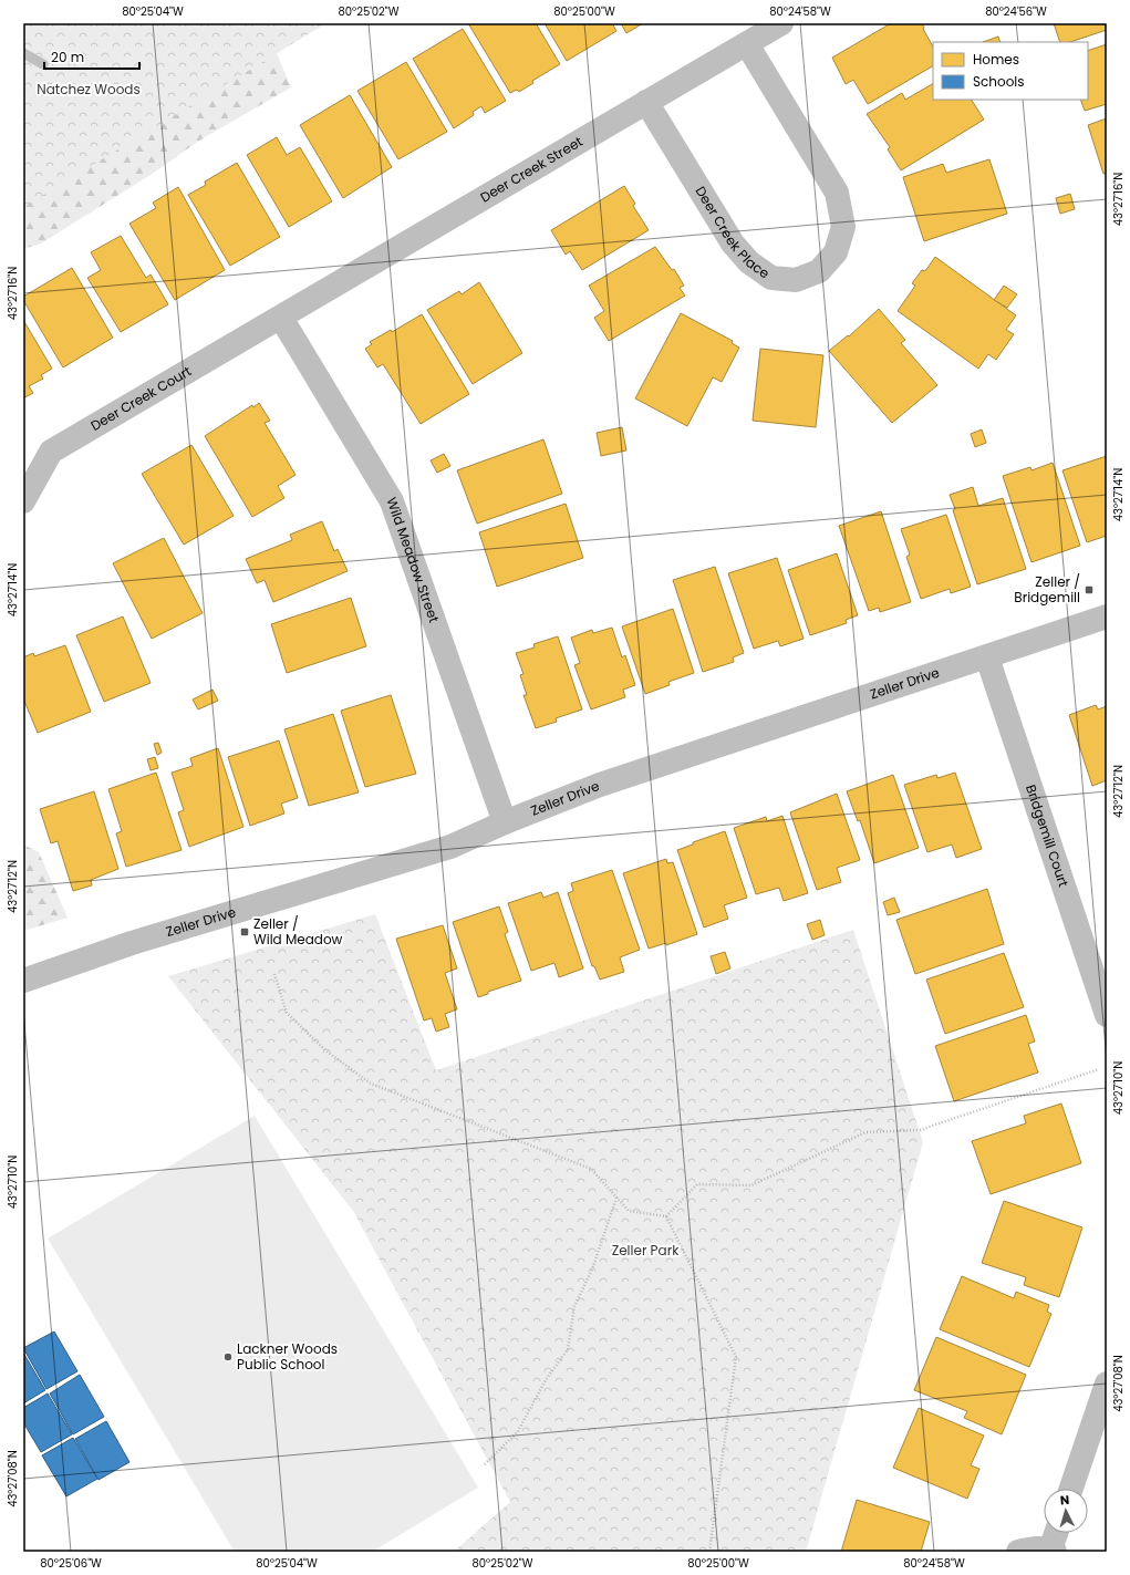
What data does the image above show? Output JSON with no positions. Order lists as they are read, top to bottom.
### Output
{
  "streets": {
    "street": [
      "Deer Creek Street",
      "Deer Creek Place",
      "Deer Creek Court",
      "Wild Meadow Street",
      "Zeller Drive",
      "Bridgemill Court"
    ]
  },
  "crossings": [
    ["Deer Creek Street", "Deer Creek Place"],
    ["Deer Creek Street", "Deer Creek Court"],
    ["Deer Creek Street", "Wild Meadow Street"],
    ["Deer Creek Court", "Wild Meadow Street"],
    ["Wild Meadow Street", "Zeller Drive"],
    ["Zeller Drive", "Bridgemill Court"]
  ],
  "parks": ["Natchez Woods", "Zeller Park"],
  "places": {
    "transit": ["Zeller / Bridgemill", "Zeller / Wild Meadow"],
    "other": ["Lackner Woods Public School"]
  },
  "legend": ["Homes", "Schools"],
  "scale_bar": "20 m",
  "north": "top",
  "coordinates": [
    "80°25'04\"W",
    "80°25'02\"W",
    "80°25'00\"W",
    "80°24'58\"W",
    "80°24'56\"W",
    "43°27'16\"N",
    "43°27'14\"N",
    "43°27'12\"N",
    "43°27'10\"N",
    "43°27'08\"N",
    "80°25'06\"W"
  ]
}
